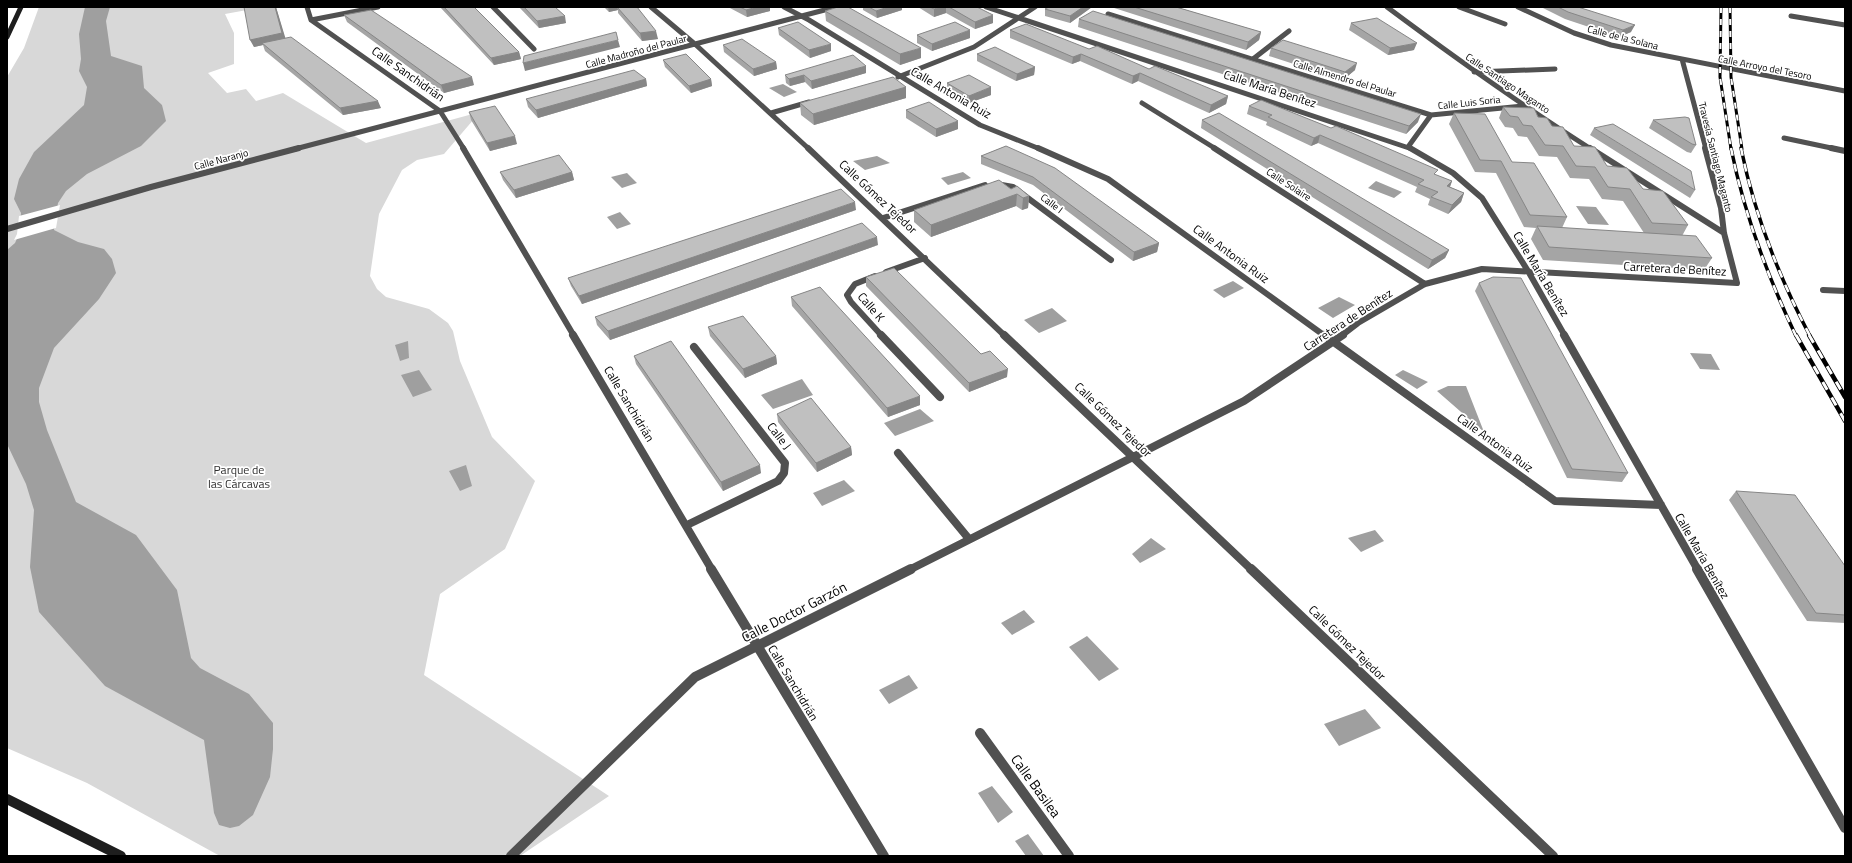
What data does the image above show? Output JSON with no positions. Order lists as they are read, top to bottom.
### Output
{
  "streets": {
    "street": [
      "Calle de la Solana",
      "Calle Madroño del Paular",
      "Calle Arroyo del Tesoro",
      "Calle Sanchidrián",
      "Calle Almendro del Paular",
      "Calle Santiago Maganto",
      "Calle María Benítez",
      "Calle Antonia Ruiz",
      "Calle Luis Soria",
      "Travesía Santiago Maganto",
      "Calle Naranjo",
      "Calle Solaire",
      "Calle Gómez Tejedor",
      "Calle I",
      "Carretera de Benítez",
      "Calle K",
      "Calle J",
      "Calle Doctor Garzón",
      "Calle Basilea"
    ]
  },
  "crossings": [
    ["Calle de la Solana", "Calle Arroyo del Tesoro"],
    ["Calle de la Solana", "Travesía Santiago Maganto"],
    ["Calle Madroño del Paular", "Calle Sanchidrián"],
    ["Calle Madroño del Paular", "Calle Antonia Ruiz"],
    ["Calle Madroño del Paular", "Calle Naranjo"],
    ["Calle Madroño del Paular", "Calle Gómez Tejedor"],
    ["Calle Arroyo del Tesoro", "Travesía Santiago Maganto"],
    ["Calle Sanchidrián", "Calle Naranjo"],
    ["Calle Sanchidrián", "Calle J"],
    ["Calle Sanchidrián", "Calle Doctor Garzón"],
    ["Calle Almendro del Paular", "Calle Luis Soria"],
    ["Calle Santiago Maganto", "Calle Luis Soria"],
    ["Calle Santiago Maganto", "Travesía Santiago Maganto"],
    ["Calle María Benítez", "Calle Antonia Ruiz"],
    ["Calle María Benítez", "Calle Luis Soria"],
    ["Calle María Benítez", "Carretera de Benítez"],
    ["Calle Antonia Ruiz", "Carretera de Benítez"],
    ["Travesía Santiago Maganto", "Carretera de Benítez"],
    ["Calle Solaire", "Carretera de Benítez"],
    ["Calle Gómez Tejedor", "Calle I"],
    ["Calle Gómez Tejedor", "Carretera de Benítez"],
    ["Calle Gómez Tejedor", "Calle K"],
    ["Calle Gómez Tejedor", "Calle Doctor Garzón"],
    ["Carretera de Benítez", "Calle Doctor Garzón"]
  ],
  "parks": ["Parque de las Cárcavas"]
}
